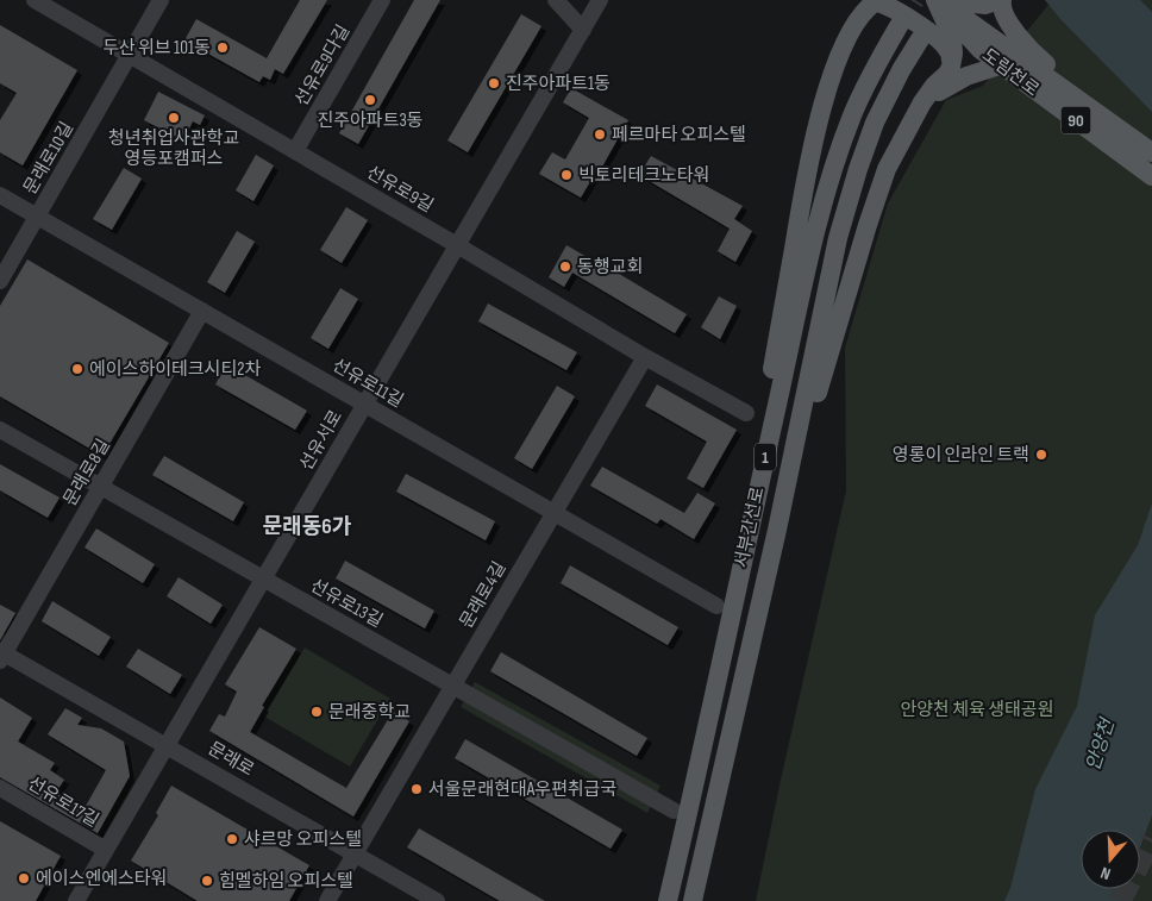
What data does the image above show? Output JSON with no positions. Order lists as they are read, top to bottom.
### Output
{
  "streets": {
    "main road": [
      "도림천로",
      "90",
      "1",
      "서부간선로"
    ],
    "street": [
      "선유로9다길",
      "문래로10길",
      "선유로9길",
      "선유로11길",
      "선유서로",
      "문래로8길",
      "문래로4길",
      "선유로13길",
      "문래로",
      "선유로17길"
    ]
  },
  "crossings": [
    ["선유로9다길", "선유로9길"],
    ["문래로10길", "선유로9길"],
    ["문래로10길", "선유로11길"],
    ["선유로9길", "선유서로"],
    ["선유로9길", "문래로4길"],
    ["선유로11길", "선유서로"],
    ["선유로11길", "문래로8길"],
    ["선유로11길", "문래로4길"],
    ["선유서로", "선유로13길"],
    ["선유서로", "문래로"],
    ["선유서로", "선유로17길"],
    ["1", "서부간선로"],
    ["문래로8길", "선유로13길"],
    ["문래로8길", "문래로"],
    ["문래로4길", "선유로13길"],
    ["문래로4길", "문래로"]
  ],
  "districts": ["문래동6가"],
  "water": ["안양천"],
  "parks": ["안양천 체육 생태공원"],
  "places": [
    "두산 위브 101동",
    "진주아파트1동",
    "진주아파트3동",
    "청년취업사관학교 영등포캠퍼스",
    "페르마타 오피스텔",
    "빅토리테크노타워",
    "동행교회",
    "에이스하이테크시티2차",
    "영롱이 인라인 트랙",
    "문래중학교",
    "서울문래현대A우편취급국",
    "샤르망 오피스텔",
    "에이스엔에스타워",
    "힘멜하임 오피스텔"
  ],
  "north": "bottom"
}
